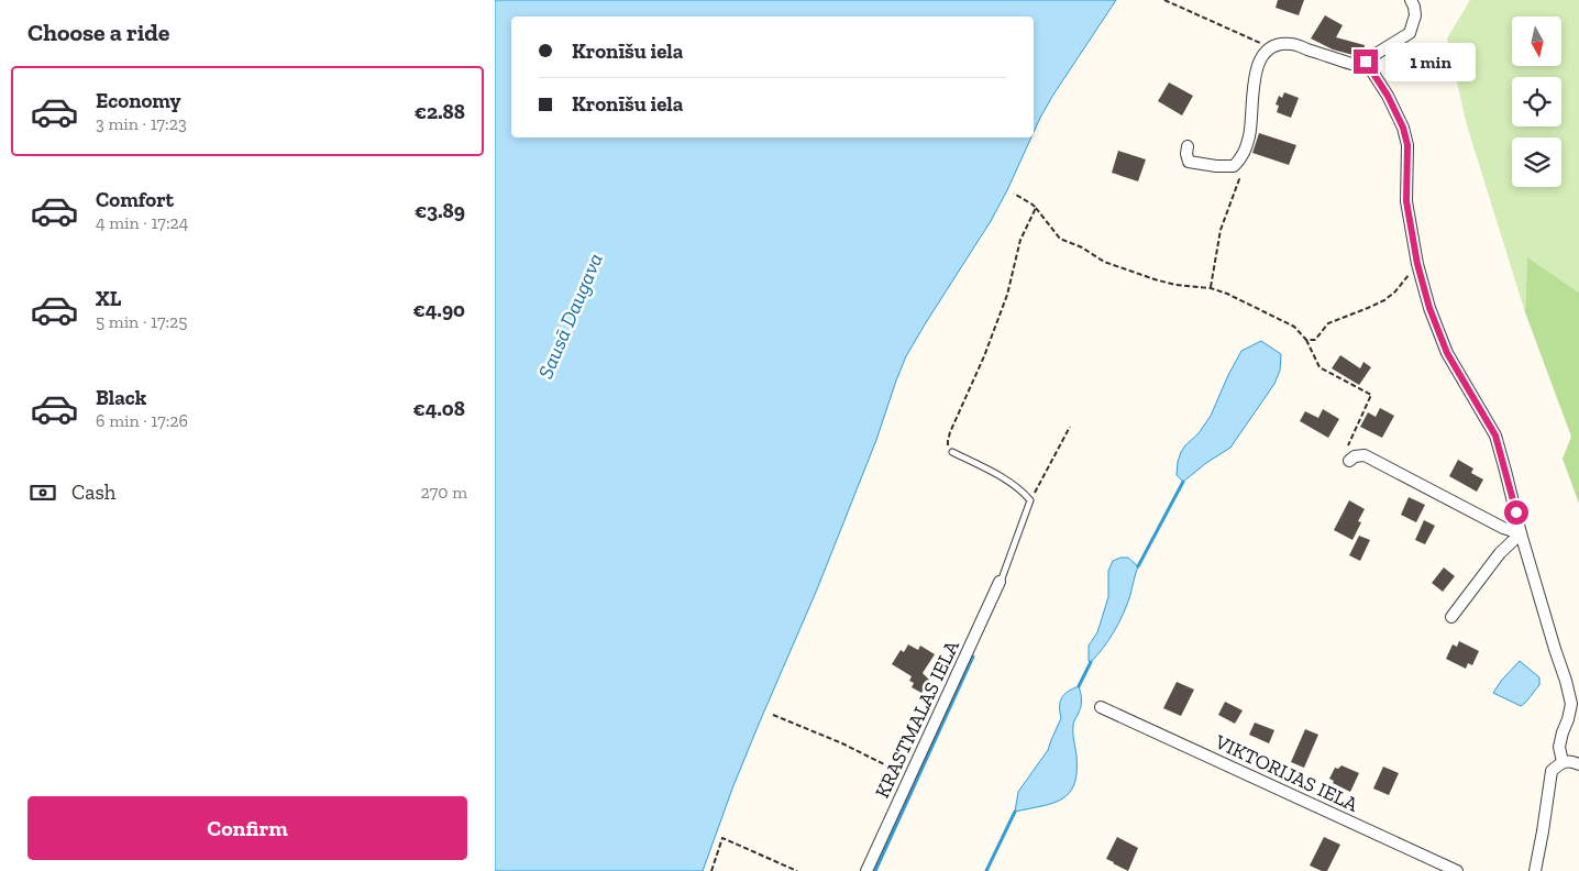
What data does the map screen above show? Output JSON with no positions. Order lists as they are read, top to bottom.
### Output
{
  "streets": {
    "street": ["KRASTMALAS IELA", "VIKTORIJAS IELA"]
  },
  "water": ["Sausā Daugava"],
  "north": "bottom",
  "page": {
    "heading": "Choose a ride",
    "banner": ["Kronīšu iela", "Kronīšu iela"],
    "bubble": "1 min",
    "list": [
      {
        "name": "Economy",
        "note": "3 min · 17:23",
        "value": "€2.88"
      },
      {
        "name": "Comfort",
        "note": "4 min · 17:24",
        "value": "€3.89"
      },
      {
        "name": "XL",
        "note": "5 min · 17:25",
        "value": "€4.90"
      },
      {
        "name": "Black",
        "note": "6 min · 17:26",
        "value": "€4.08"
      }
    ],
    "pay": ["Cash", "270 m"],
    "buttons": "Confirm"
  }
}
